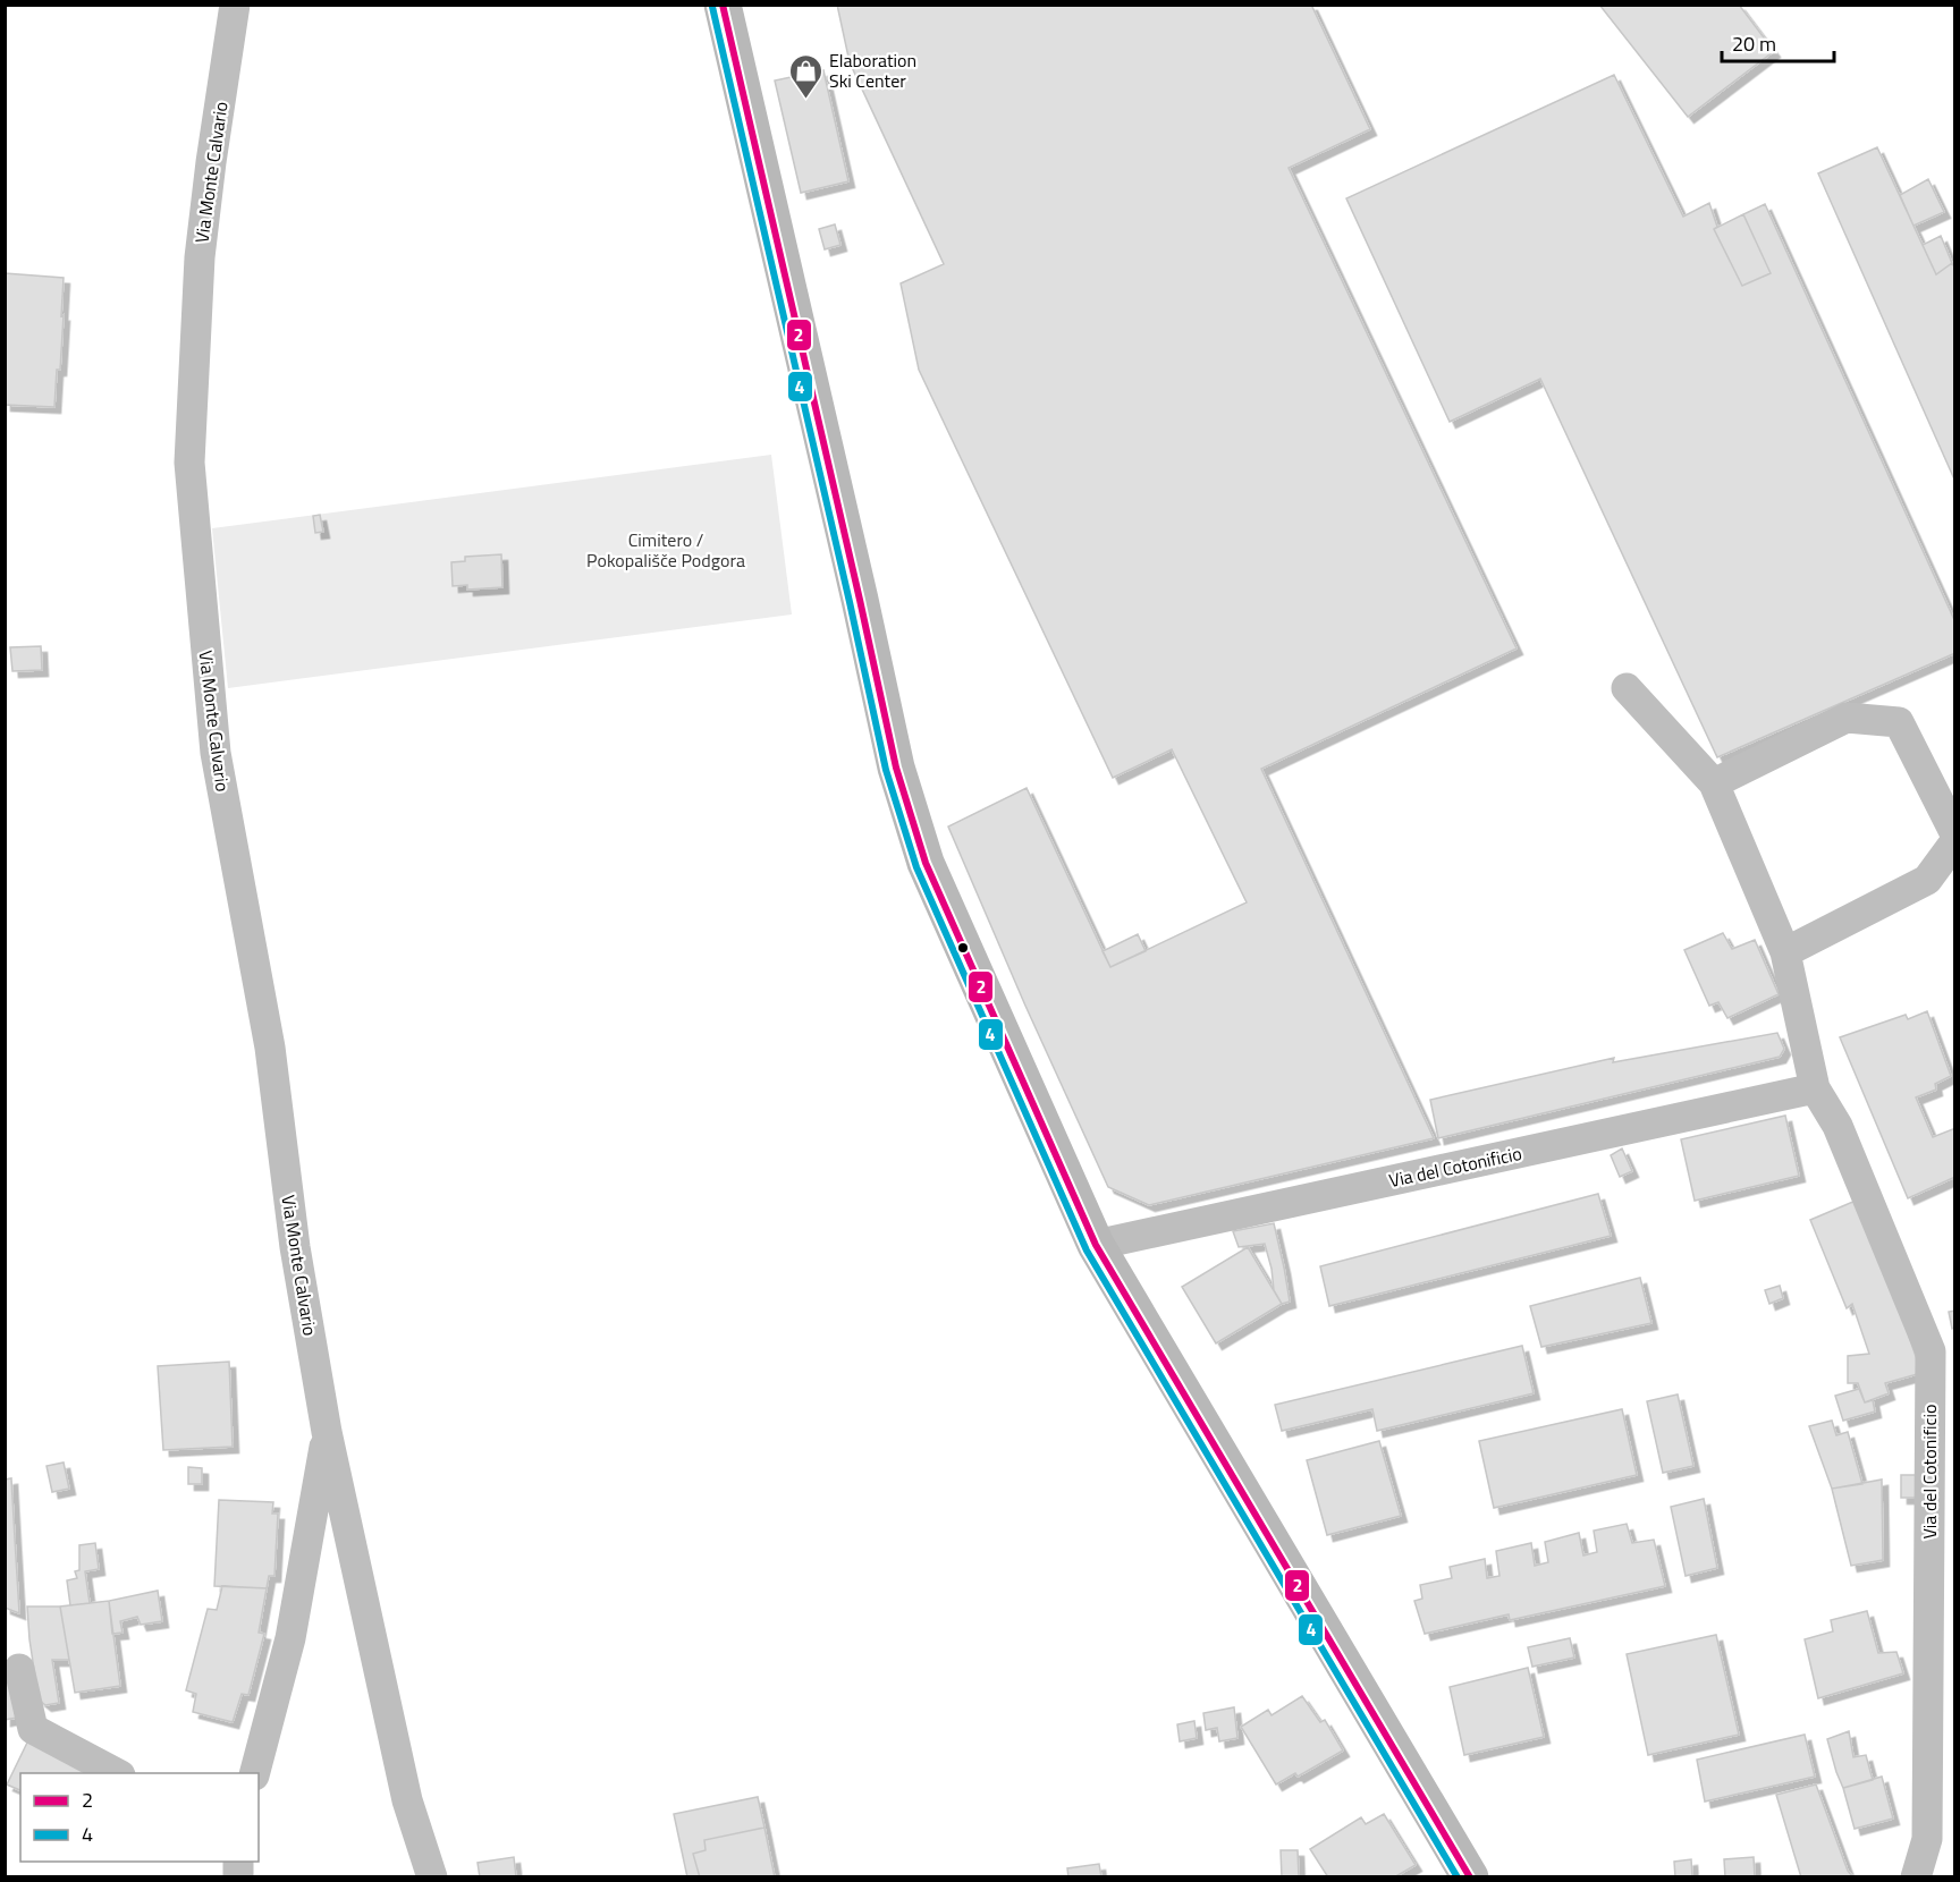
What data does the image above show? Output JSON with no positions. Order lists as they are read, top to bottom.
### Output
{
  "streets": {
    "street": ["Via Monte Calvario", "Via del Cotonificio"]
  },
  "parks": ["Cimitero / Pokopališče Podgora"],
  "places": {
    "shop": ["Elaboration Ski Center"]
  },
  "lines": ["transit line 2", "transit line 4"],
  "legend": ["2", "4"],
  "scale_bar": "20 m"
}
